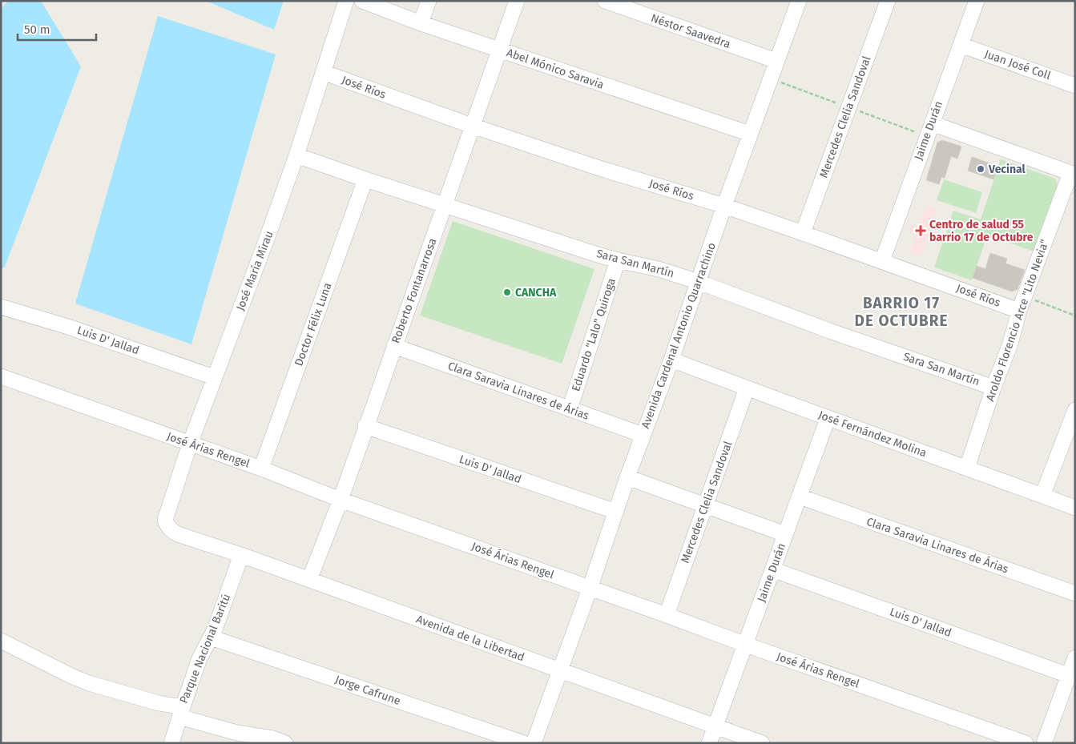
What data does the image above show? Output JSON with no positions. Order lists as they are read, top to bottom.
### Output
{
  "streets": {
    "street": [
      "Néstor Saavedra",
      "Juan José Coll",
      "Abel Mónico Saravia",
      "José Ríos",
      "Mercedes Clelia Sandoval",
      "Jaime Durán",
      "Sara San Martín",
      "José María Mirau",
      "Roberto Fontanarrosa",
      "Aroldo Florencio Arce \"Lito Nevia\"",
      "Doctor Félix Luna",
      "Eduardo \"Lalo\" Quiroga",
      "Avenida Cardenal Antonio Quarrachino",
      "Luis D' Jallad",
      "Clara Saravia Linares de Árias",
      "José Fernández Molina",
      "José Árias Rengel",
      "Avenida de la Libertad",
      "Parque Nacional Baritú",
      "Jorge Cafrune"
    ]
  },
  "crossings": [
    ["Néstor Saavedra", "Avenida Cardenal Antonio Quarrachino"],
    ["Juan José Coll", "Jaime Durán"],
    ["Abel Mónico Saravia", "Roberto Fontanarrosa"],
    ["Abel Mónico Saravia", "Avenida Cardenal Antonio Quarrachino"],
    ["José Ríos", "Mercedes Clelia Sandoval"],
    ["José Ríos", "Jaime Durán"],
    ["José Ríos", "José María Mirau"],
    ["José Ríos", "Roberto Fontanarrosa"],
    ["José Ríos", "Aroldo Florencio Arce \"Lito Nevia\""],
    ["José Ríos", "Avenida Cardenal Antonio Quarrachino"],
    ["Mercedes Clelia Sandoval", "José Fernández Molina"],
    ["Mercedes Clelia Sandoval", "José Árias Rengel"],
    ["Jaime Durán", "Luis D' Jallad"],
    ["Jaime Durán", "Clara Saravia Linares de Árias"],
    ["Jaime Durán", "José Fernández Molina"],
    ["Jaime Durán", "José Árias Rengel"],
    ["Jaime Durán", "Avenida de la Libertad"],
    ["Sara San Martín", "José María Mirau"],
    ["Sara San Martín", "Roberto Fontanarrosa"],
    ["Sara San Martín", "Aroldo Florencio Arce \"Lito Nevia\""],
    ["Sara San Martín", "Doctor Félix Luna"],
    ["Sara San Martín", "Eduardo \"Lalo\" Quiroga"],
    ["Sara San Martín", "Avenida Cardenal Antonio Quarrachino"],
    ["José María Mirau", "Luis D' Jallad"],
    ["José María Mirau", "José Árias Rengel"],
    ["José María Mirau", "Avenida de la Libertad"],
    ["Roberto Fontanarrosa", "Luis D' Jallad"],
    ["Roberto Fontanarrosa", "Clara Saravia Linares de Árias"],
    ["Roberto Fontanarrosa", "José Árias Rengel"],
    ["Roberto Fontanarrosa", "Avenida de la Libertad"],
    ["Aroldo Florencio Arce \"Lito Nevia\"", "José Fernández Molina"],
    ["Doctor Félix Luna", "José Árias Rengel"],
    ["Eduardo \"Lalo\" Quiroga", "Clara Saravia Linares de Árias"],
    ["Avenida Cardenal Antonio Quarrachino", "Luis D' Jallad"],
    ["Avenida Cardenal Antonio Quarrachino", "Clara Saravia Linares de Árias"],
    ["Avenida Cardenal Antonio Quarrachino", "José Fernández Molina"],
    ["Avenida Cardenal Antonio Quarrachino", "José Árias Rengel"],
    ["Avenida Cardenal Antonio Quarrachino", "Avenida de la Libertad"],
    ["Avenida de la Libertad", "Parque Nacional Baritú"],
    ["Parque Nacional Baritú", "Jorge Cafrune"]
  ],
  "districts": ["BARRIO 17 DE OCTUBRE"],
  "places": {
    "other": ["Vecinal", "CANCHA"],
    "health": ["Centro de salud 55 barrio 17 de Octubre"]
  },
  "scale_bar": "50 m"
}
